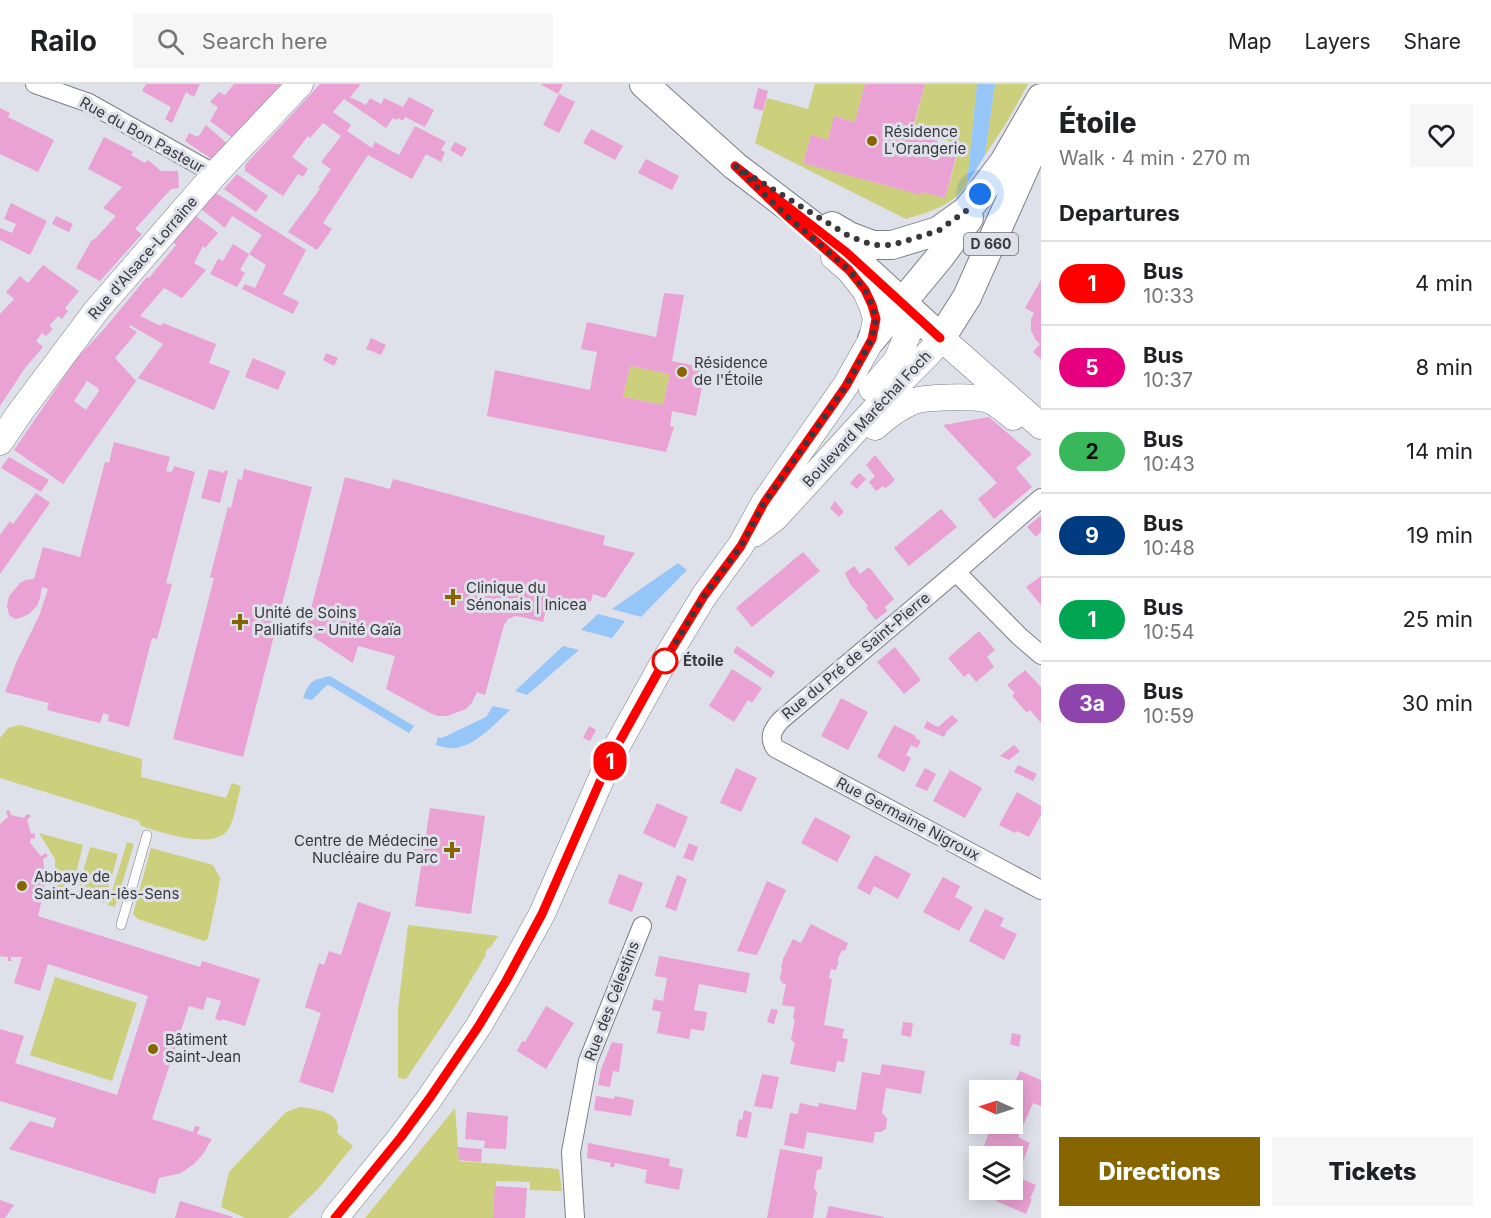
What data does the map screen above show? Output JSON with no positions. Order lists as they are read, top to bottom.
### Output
{
  "streets": {
    "main road": ["D 660", "Rue d'Alsace-Lorraine", "Boulevard Maréchal Foch"],
    "street": [
      "Rue du Bon Pasteur",
      "Rue du Pré de Saint-Pierre",
      "Rue Germaine Nigroux",
      "Rue des Célestins"
    ]
  },
  "crossings": [
    ["Rue du Bon Pasteur", "Rue d'Alsace-Lorraine"],
    ["D 660", "Boulevard Maréchal Foch"],
    ["Rue du Pré de Saint-Pierre", "Rue Germaine Nigroux"]
  ],
  "places": {
    "other": [
      "Résidence L'Orangerie",
      "Résidence de l'Étoile",
      "Étoile",
      "Abbaye de Saint-Jean-lès-Sens",
      "Bâtiment Saint-Jean"
    ],
    "health": ["Clinique du Sénonais | Inicea", "Unité de Soins Palliatifs - Unité Gaïa", "Centre de Médecine Nucléaire du Parc"]
  },
  "lines": ["bus line 1"],
  "north": "left",
  "page": {
    "header": "Railo",
    "search": "Search here",
    "nav": ["Map", "Layers", "Share"],
    "on_map": "1",
    "heading": [
      ["Étoile", "Walk · 4 min · 270 m"],
      "Departures"
    ],
    "list": [
      {
        "mark": "1",
        "name": "Bus",
        "note": "10:33",
        "value": "4 min"
      },
      {
        "mark": "5",
        "name": "Bus",
        "note": "10:37",
        "value": "8 min"
      },
      {
        "mark": "2",
        "name": "Bus",
        "note": "10:43",
        "value": "14 min"
      },
      {
        "mark": "9",
        "name": "Bus",
        "note": "10:48",
        "value": "19 min"
      },
      {
        "mark": "1",
        "name": "Bus",
        "note": "10:54",
        "value": "25 min"
      },
      {
        "mark": "3a",
        "name": "Bus",
        "note": "10:59",
        "value": "30 min"
      }
    ],
    "buttons": ["Directions", "Tickets"]
  }
}
